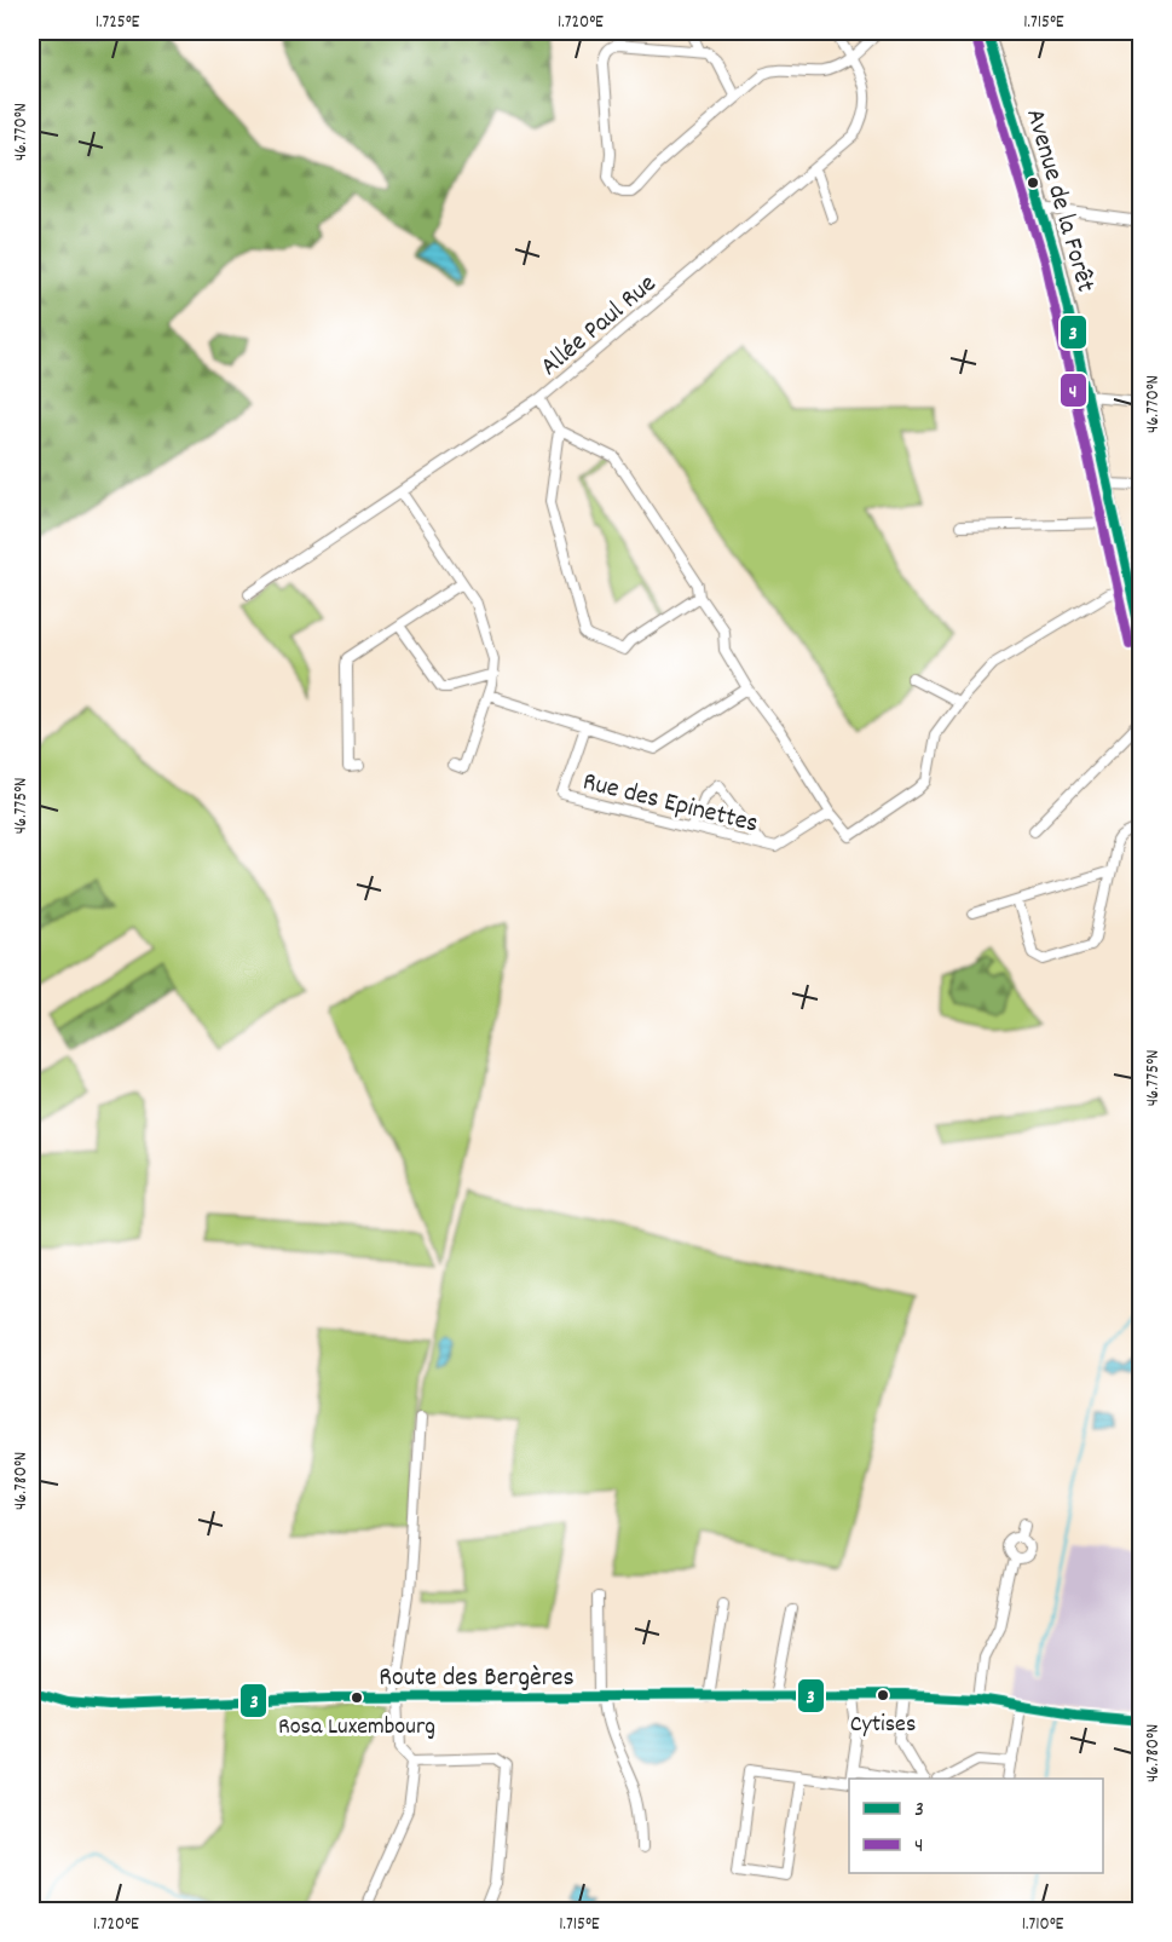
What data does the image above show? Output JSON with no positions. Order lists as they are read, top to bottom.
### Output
{
  "streets": {
    "main road": ["Avenue de la Forêt"],
    "street": ["Allée Paul Rue", "Rue des Epinettes", "Route des Bergères"]
  },
  "places": ["Cytises", "Rosa Luxembourg"],
  "lines": ["transit line 3", "transit line 4"],
  "legend": ["3", "4"],
  "coordinates": [
    "1.725°E",
    "1.720°E",
    "1.715°E",
    "46.770°N",
    "46.775°N",
    "46.780°N",
    "1.710°E"
  ]
}
